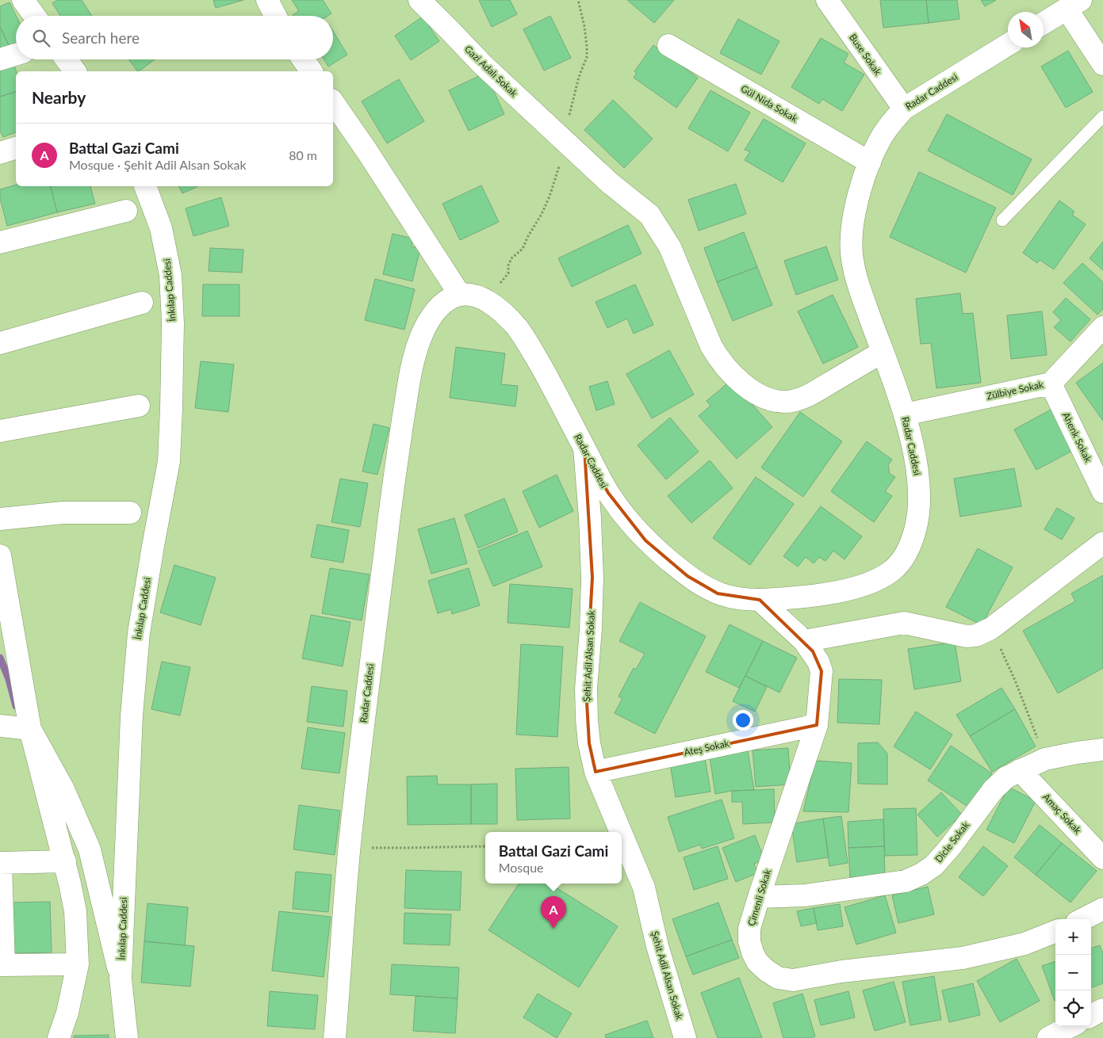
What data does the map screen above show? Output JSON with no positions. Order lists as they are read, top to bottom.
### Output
{
  "streets": {
    "street": [
      "Buse Sokak",
      "Gazi Adalı Sokak",
      "Radar Caddesi",
      "Gül Nida Sokak",
      "İnkılap Caddesi",
      "Zülbiye Sokak",
      "Ahenk Sokak",
      "Şehit Adil Alsan Sokak",
      "Ateş Sokak",
      "Amaç Sokak",
      "Dicle Sokak",
      "Çimenli Sokak"
    ]
  },
  "crossings": [
    ["Buse Sokak", "Radar Caddesi"],
    ["Gazi Adalı Sokak", "Radar Caddesi"],
    ["Radar Caddesi", "Gül Nida Sokak"],
    ["Radar Caddesi", "Zülbiye Sokak"],
    ["Radar Caddesi", "Şehit Adil Alsan Sokak"],
    ["Radar Caddesi", "Çimenli Sokak"],
    ["Zülbiye Sokak", "Ahenk Sokak"],
    ["Şehit Adil Alsan Sokak", "Ateş Sokak"],
    ["Ateş Sokak", "Çimenli Sokak"],
    ["Amaç Sokak", "Dicle Sokak"],
    ["Dicle Sokak", "Çimenli Sokak"]
  ],
  "north": "top left",
  "page": {
    "search": "Search here",
    "heading": "Nearby",
    "list": [
      {
        "mark": "A",
        "name": "Battal Gazi Cami",
        "note": "Mosque · Şehit Adil Alsan Sokak",
        "value": "80 m"
      }
    ],
    "popup": ["Battal Gazi Cami", "Mosque"],
    "pins": "A",
    "map_buttons": ["+", "−"]
  }
}
